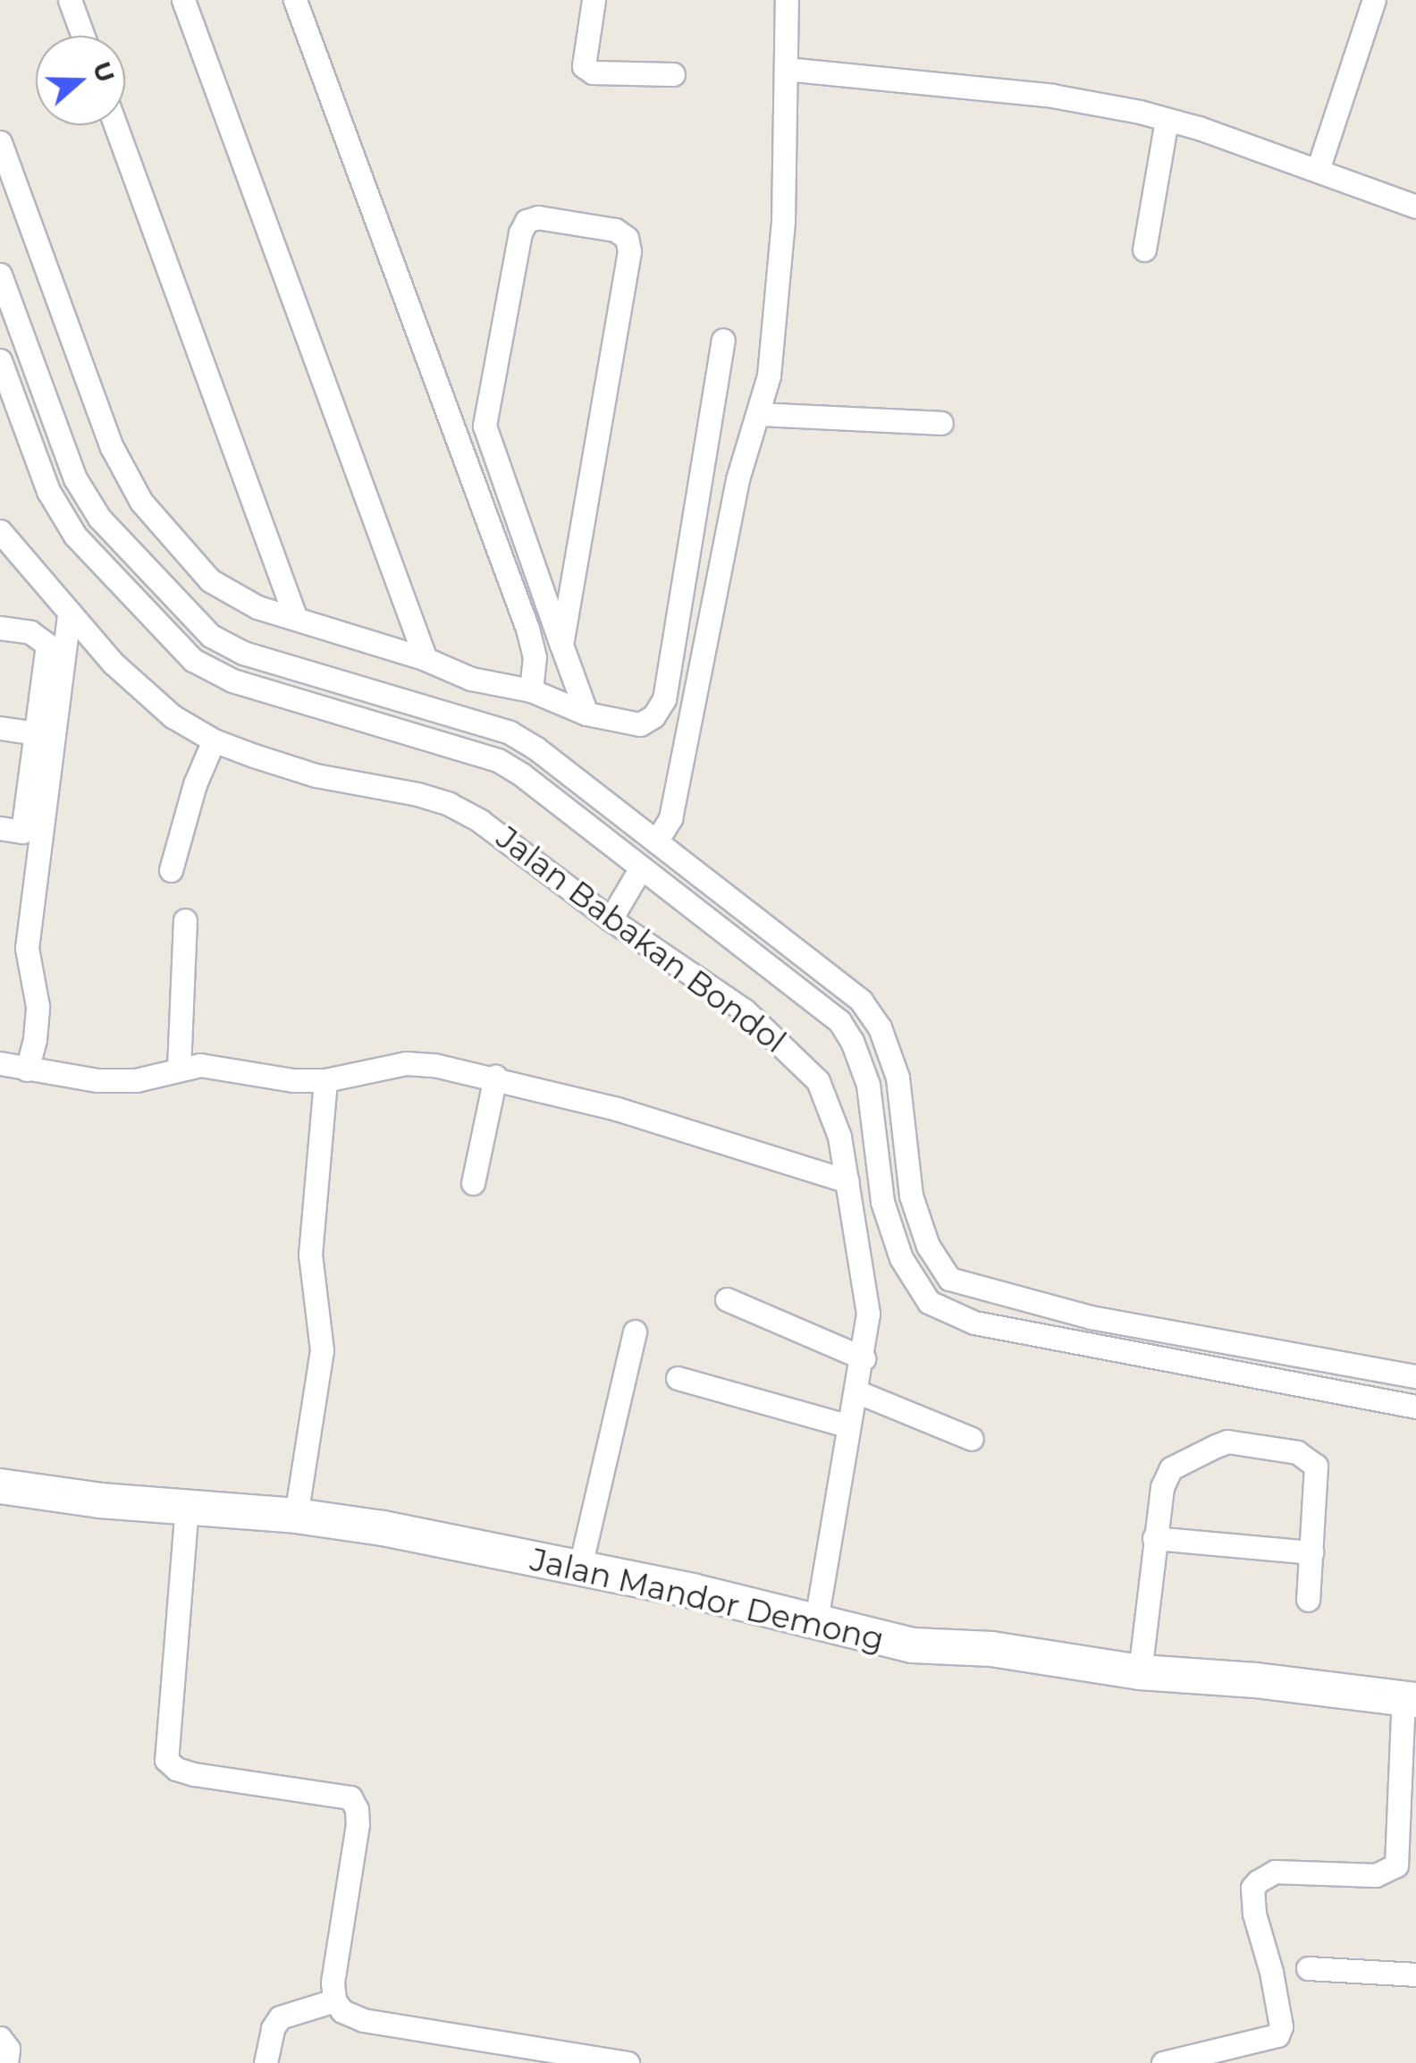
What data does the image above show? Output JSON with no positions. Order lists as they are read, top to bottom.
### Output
{
  "streets": {
    "main road": ["Jalan Mandor Demong"],
    "street": ["Jalan Babakan Bondol"]
  },
  "crossings": [
    ["Jalan Babakan Bondol", "Jalan Mandor Demong"]
  ],
  "north": "right"
}
